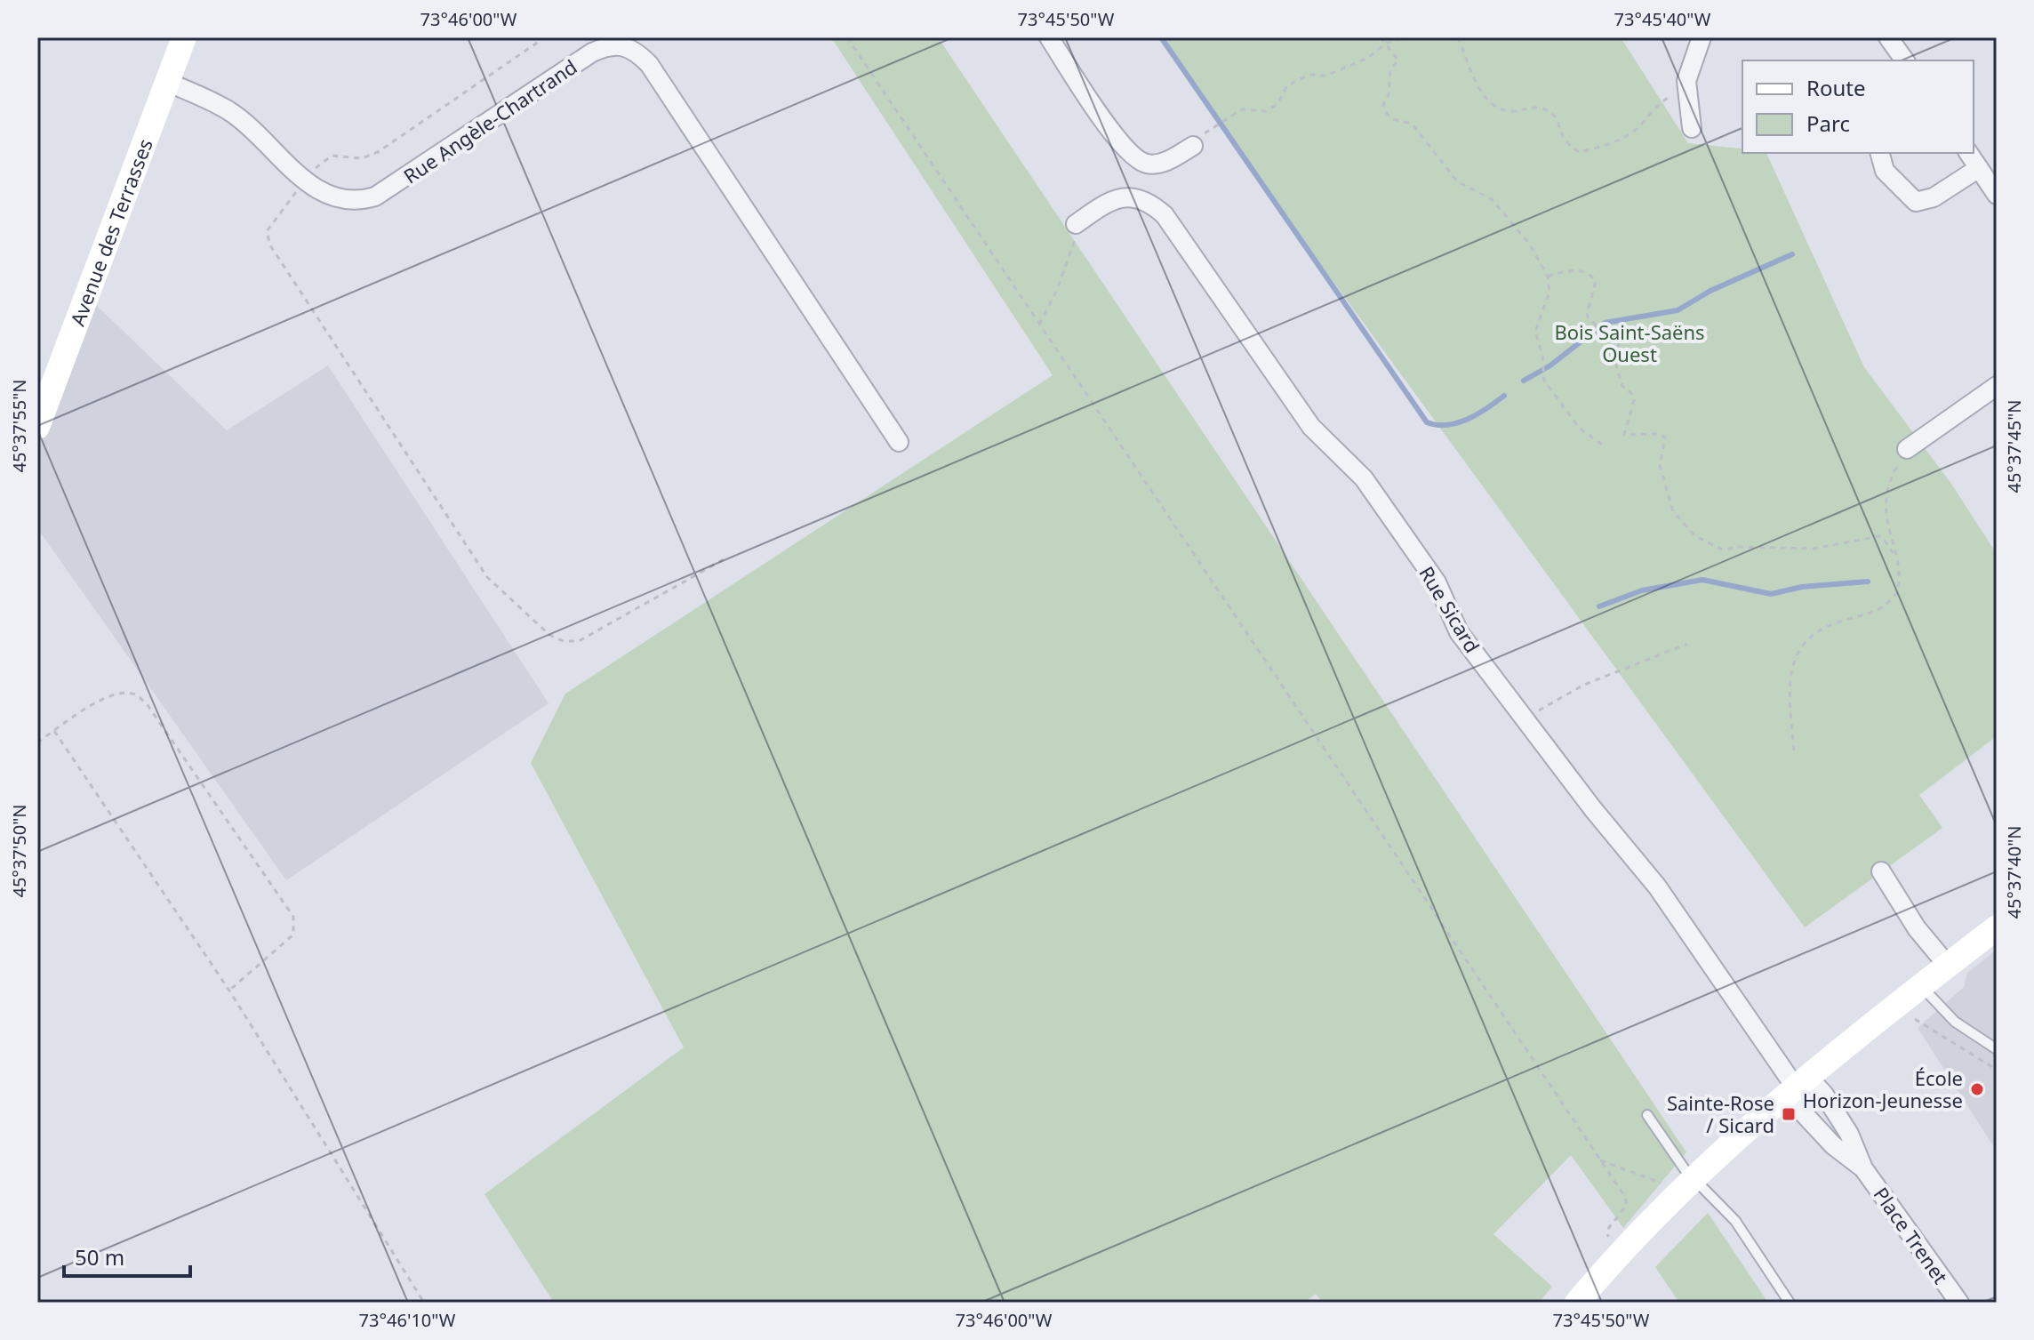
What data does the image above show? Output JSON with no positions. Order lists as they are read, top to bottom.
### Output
{
  "streets": {
    "street": [
      "Rue Angèle-Chartrand",
      "Avenue des Terrasses",
      "Rue Sicard",
      "Place Trenet"
    ]
  },
  "crossings": [
    ["Rue Angèle-Chartrand", "Avenue des Terrasses"],
    ["Rue Sicard", "Place Trenet"]
  ],
  "parks": ["Bois Saint-Saëns Ouest"],
  "places": {
    "other": ["École Horizon-Jeunesse"],
    "transit": ["Sainte-Rose / Sicard"]
  },
  "legend": ["Route", "Parc"],
  "scale_bar": "50 m",
  "coordinates": [
    "73°46'00\"W",
    "73°45'50\"W",
    "73°45'40\"W",
    "45°37'55\"N",
    "45°37'45\"N",
    "45°37'50\"N",
    "45°37'40\"N",
    "73°46'10\"W"
  ]
}
